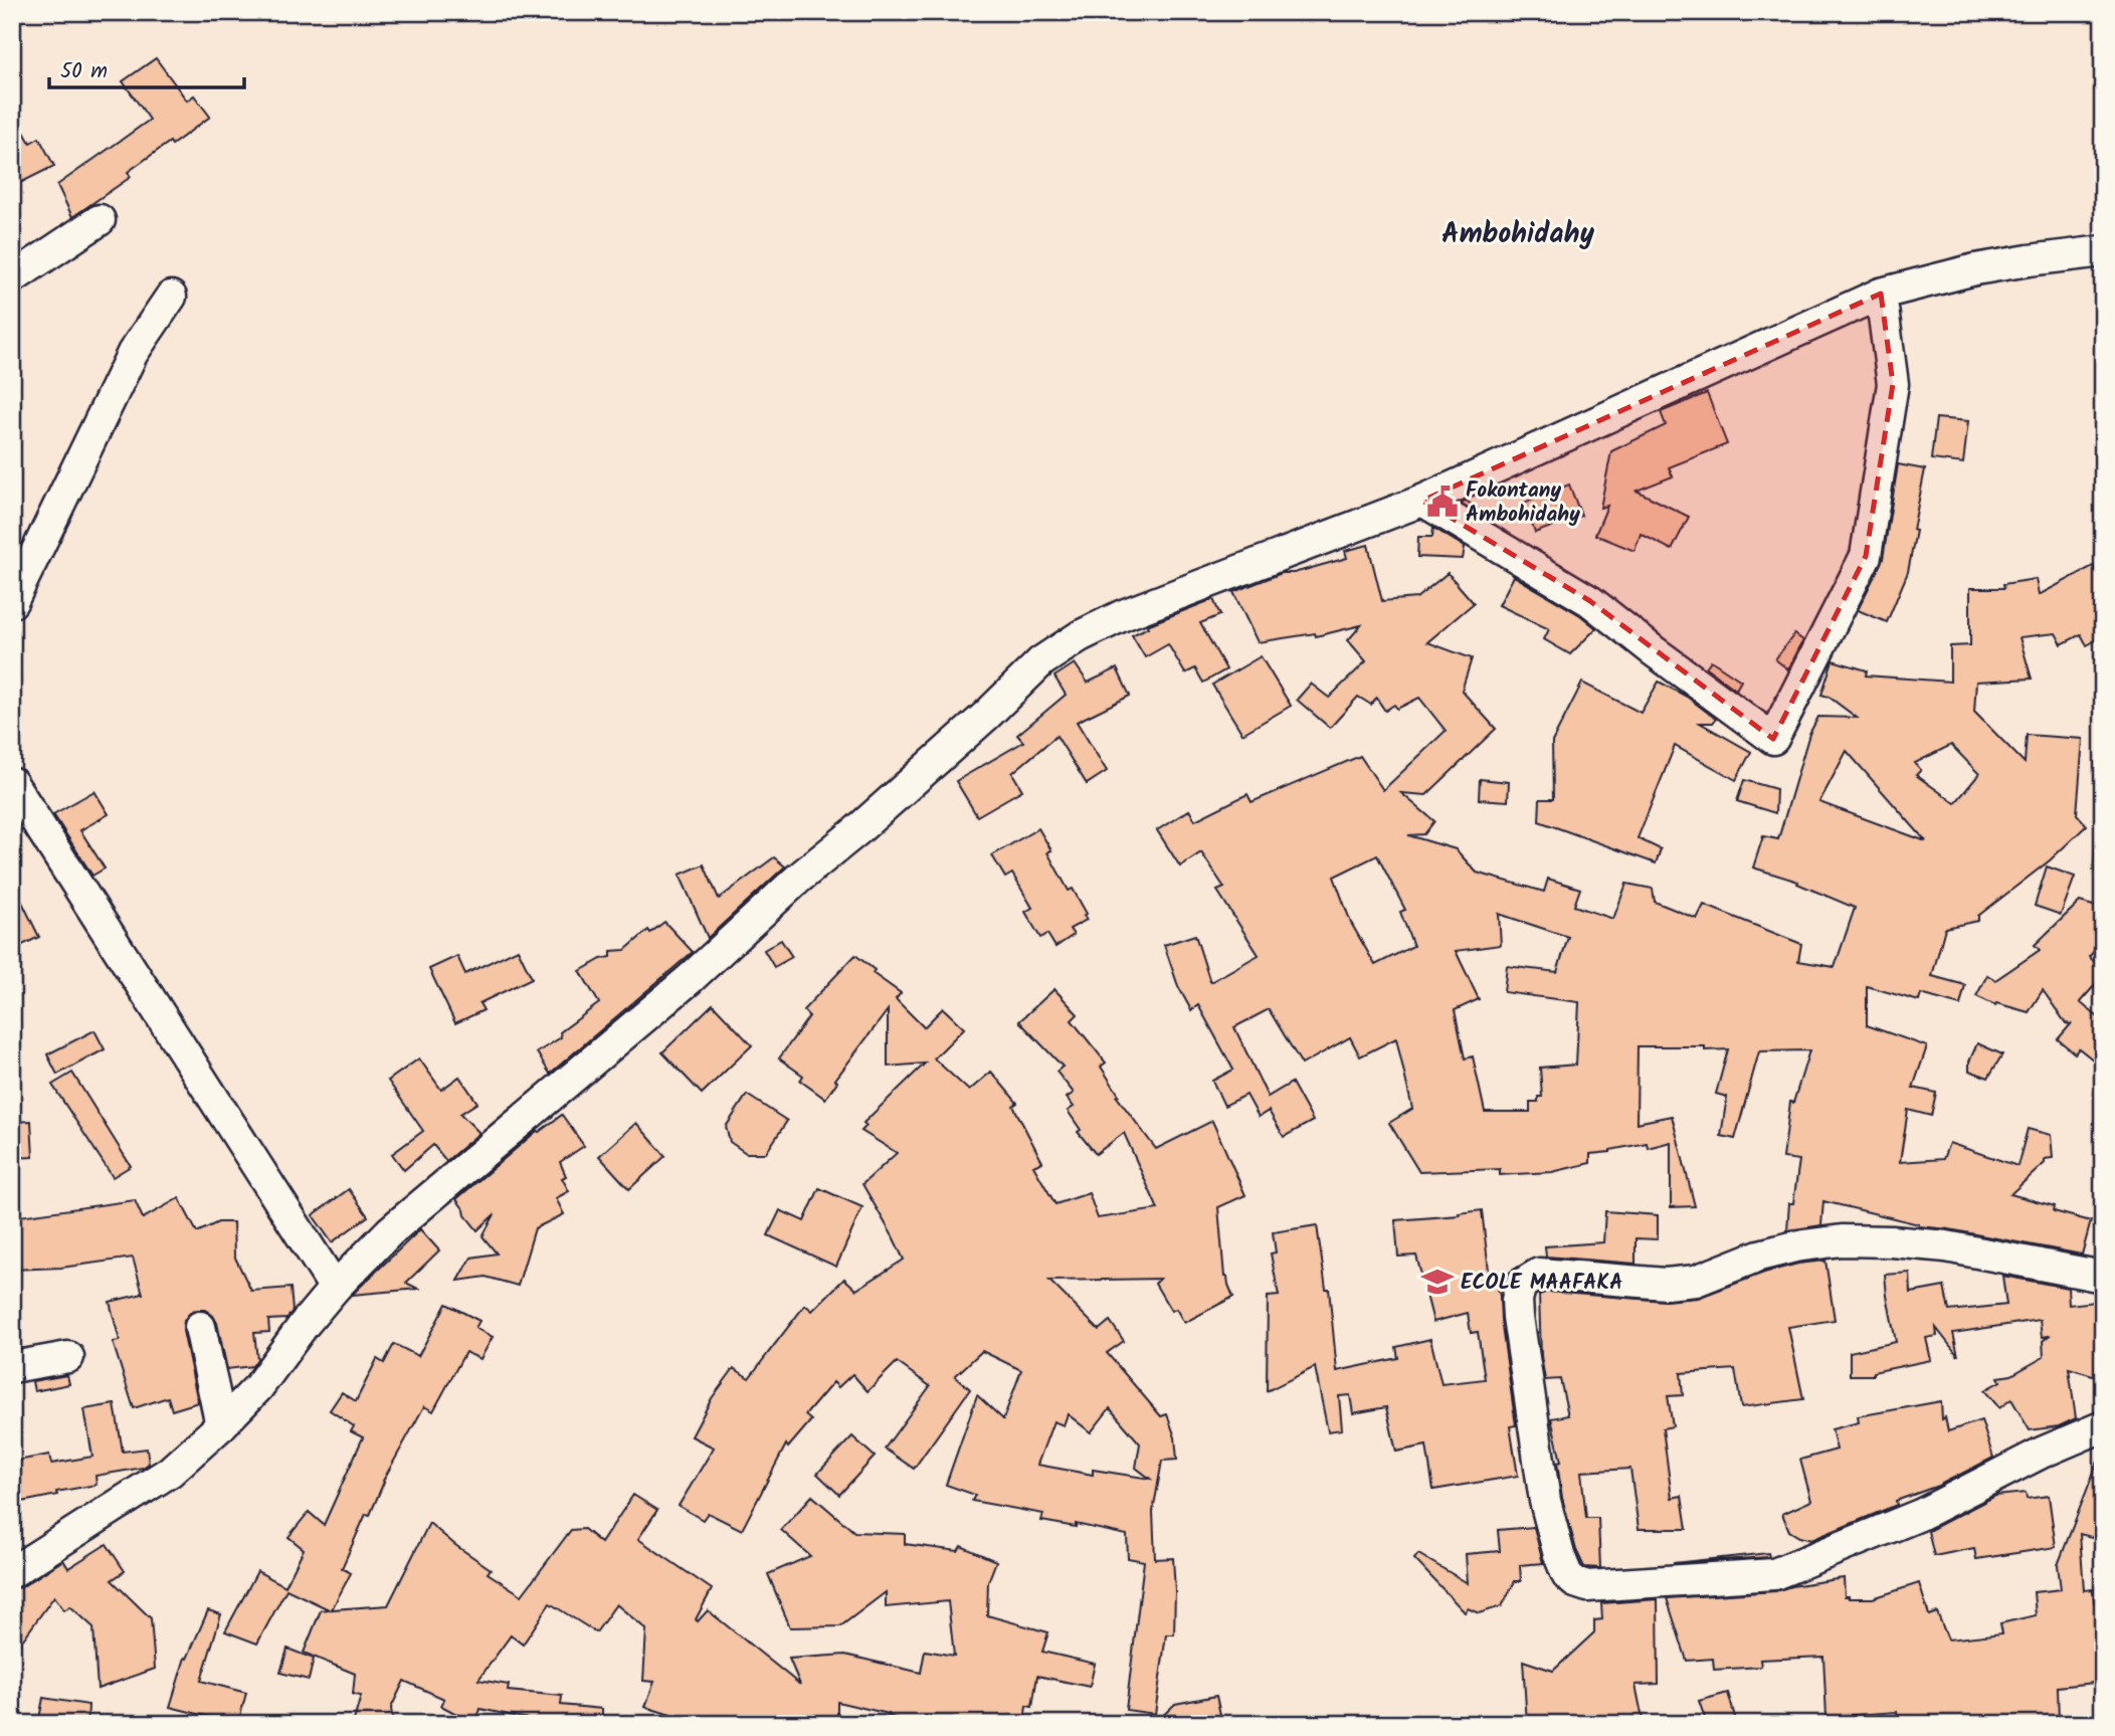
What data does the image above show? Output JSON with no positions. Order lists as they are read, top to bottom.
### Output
{
  "districts": ["Ambohidahy"],
  "places": {
    "public building": ["Fokontany Ambohidahy"],
    "school or university": ["ECOLE MAAFAKA"]
  },
  "scale_bar": "50 m"
}
